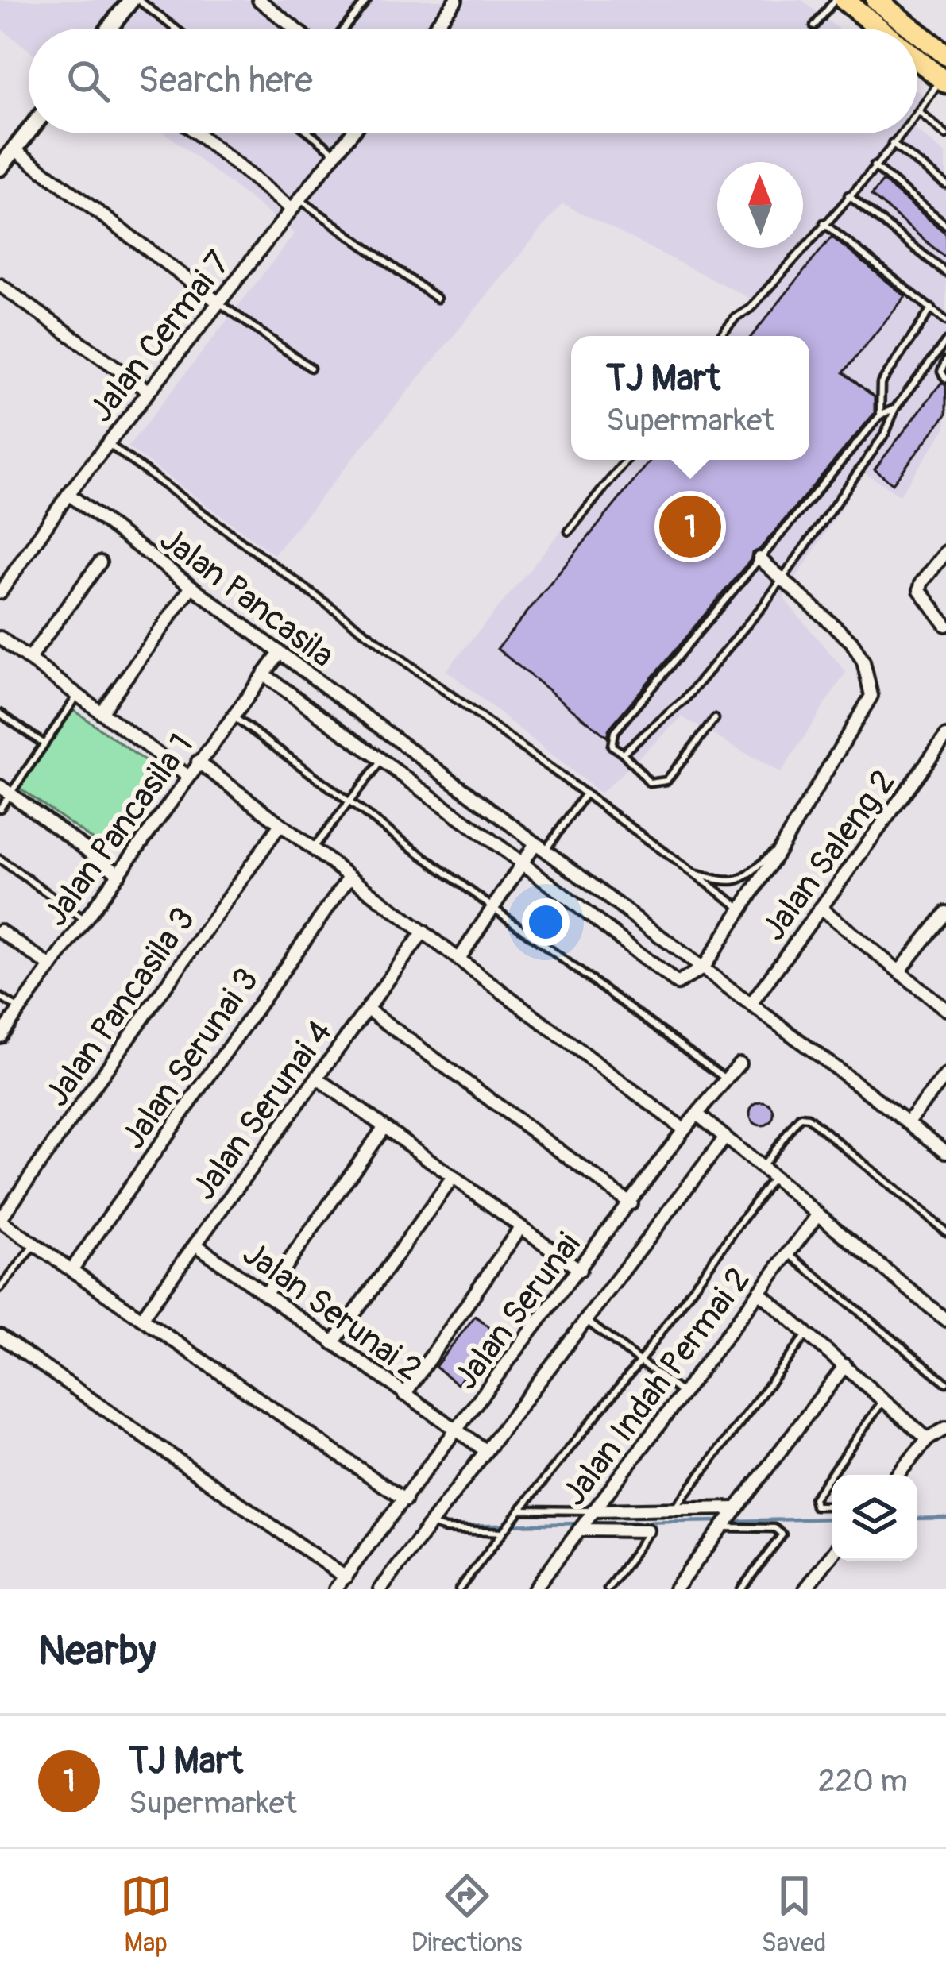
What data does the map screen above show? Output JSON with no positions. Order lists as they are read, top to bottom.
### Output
{
  "streets": {
    "street": [
      "Jalan Cermai 7",
      "Jalan Pancasila",
      "Jalan Pancasila 1",
      "Jalan Saleng 2",
      "Jalan Pancasila 3",
      "Jalan Serunai 3",
      "Jalan Serunai 4",
      "Jalan Serunai 2",
      "Jalan Serunai",
      "Jalan Indah Permai 2"
    ]
  },
  "crossings": [
    ["Jalan Cermai 7", "Jalan Pancasila"],
    ["Jalan Pancasila", "Jalan Pancasila 1"],
    ["Jalan Pancasila", "Jalan Saleng 2"],
    ["Jalan Serunai 4", "Jalan Serunai 2"],
    ["Jalan Serunai 2", "Jalan Serunai"]
  ],
  "north": "top",
  "page": {
    "search": "Search here",
    "popup": ["TJ Mart", "Supermarket"],
    "pins": "1",
    "heading": "Nearby",
    "list": [
      {
        "mark": "1",
        "name": "TJ Mart",
        "note": "Supermarket",
        "value": "220 m"
      }
    ],
    "nav": ["Map", "Directions", "Saved"]
  }
}
